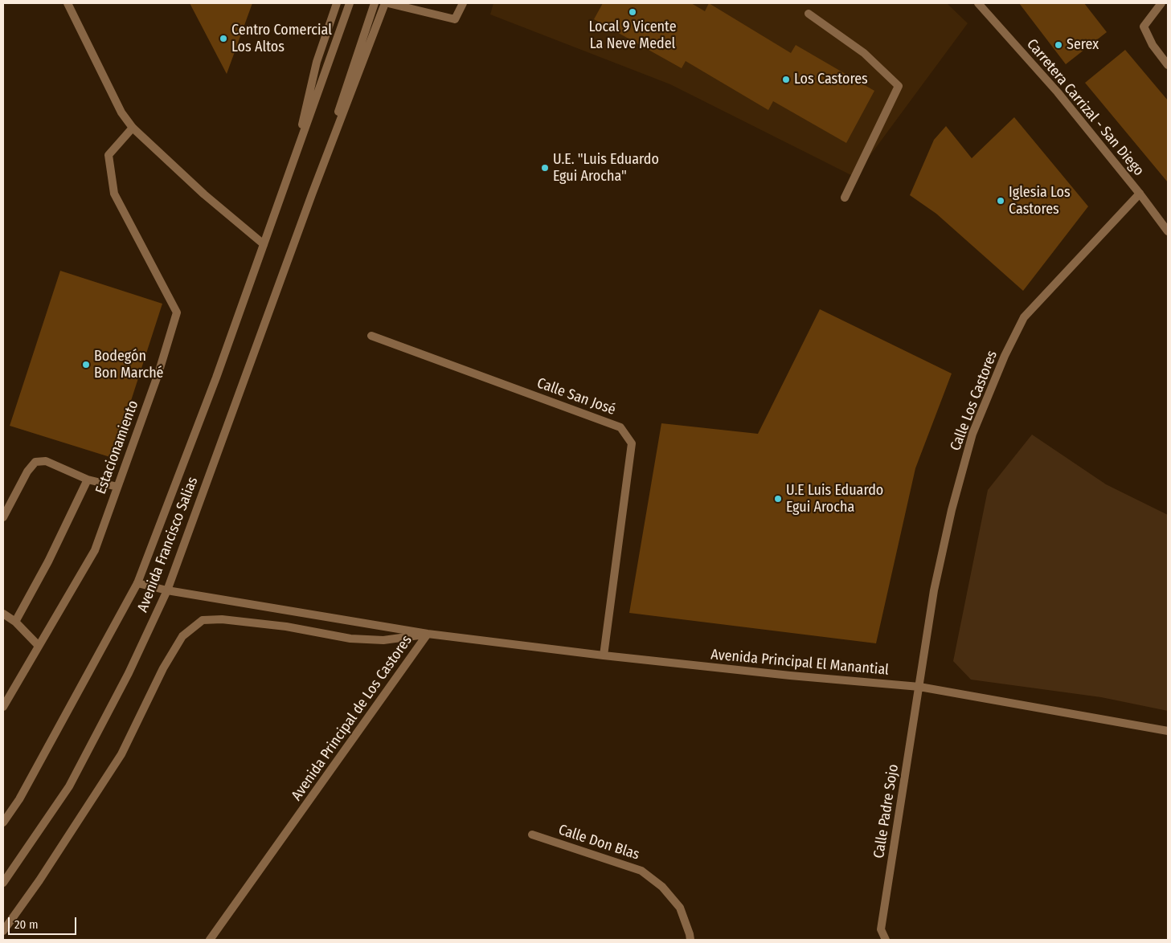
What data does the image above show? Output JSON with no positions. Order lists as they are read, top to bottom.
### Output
{
  "streets": {
    "street": [
      "Carretera Carrizal - San Diego",
      "Calle San José",
      "Calle Los Castores",
      "Estacionamiento",
      "Avenida Francisco Salias",
      "Avenida Principal El Manantial",
      "Avenida Principal de Los Castores",
      "Calle Padre Sojo",
      "Calle Don Blas"
    ]
  },
  "crossings": [
    ["Carretera Carrizal - San Diego", "Calle Los Castores"],
    ["Calle San José", "Avenida Principal El Manantial"],
    ["Calle Los Castores", "Avenida Principal El Manantial"],
    ["Calle Los Castores", "Calle Padre Sojo"],
    ["Avenida Francisco Salias", "Avenida Principal de Los Castores"],
    ["Avenida Principal El Manantial", "Avenida Principal de Los Castores"],
    ["Avenida Principal El Manantial", "Calle Padre Sojo"]
  ],
  "places": [
    "Local 9 Vicente La Neve Medel",
    "Centro Comercial Los Altos",
    "Serex",
    "Los Castores",
    "U.E. \"Luis Eduardo Egui Arocha\"",
    "Iglesia Los Castores",
    "Bodegón Bon Marché",
    "U.E Luis Eduardo Egui Arocha"
  ],
  "scale_bar": "20 m"
}
